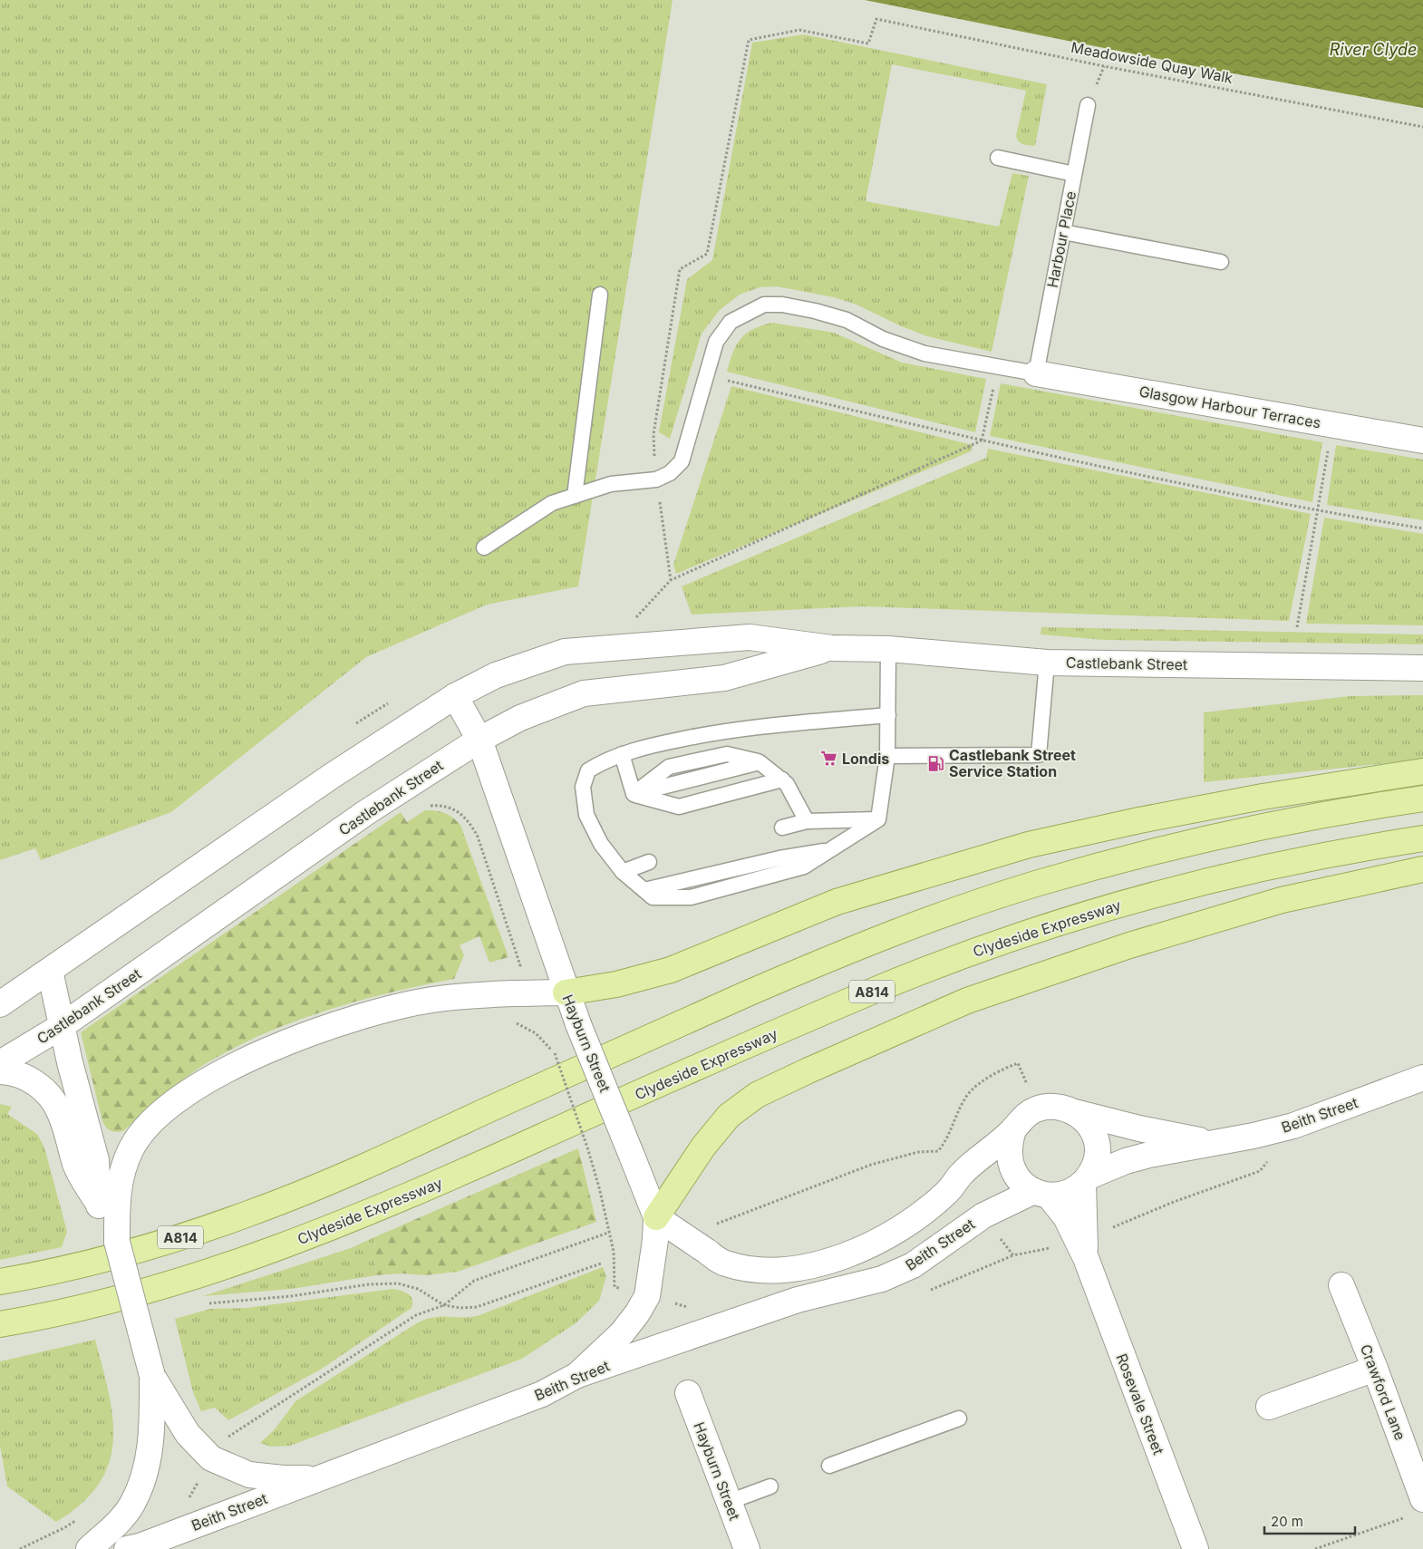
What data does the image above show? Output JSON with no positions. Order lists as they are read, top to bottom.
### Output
{
  "streets": {
    "main road": ["Clydeside Expressway", "A814"],
    "street": [
      "Glasgow Harbour Terraces",
      "Castlebank Street",
      "Hayburn Street",
      "Beith Street",
      "Crawford Lane",
      "Rosevale Street"
    ],
    "lane": ["Harbour Place"],
    "path": ["Meadowside Quay Walk"]
  },
  "crossings": [
    ["Harbour Place", "Glasgow Harbour Terraces"],
    ["Castlebank Street", "Hayburn Street"],
    ["Hayburn Street", "Beith Street"],
    ["Beith Street", "Rosevale Street"]
  ],
  "water": ["River Clyde"],
  "places": {
    "supermarket": ["Londis"],
    "fuel station": ["Castlebank Street Service Station"]
  },
  "scale_bar": "20 m"
}
